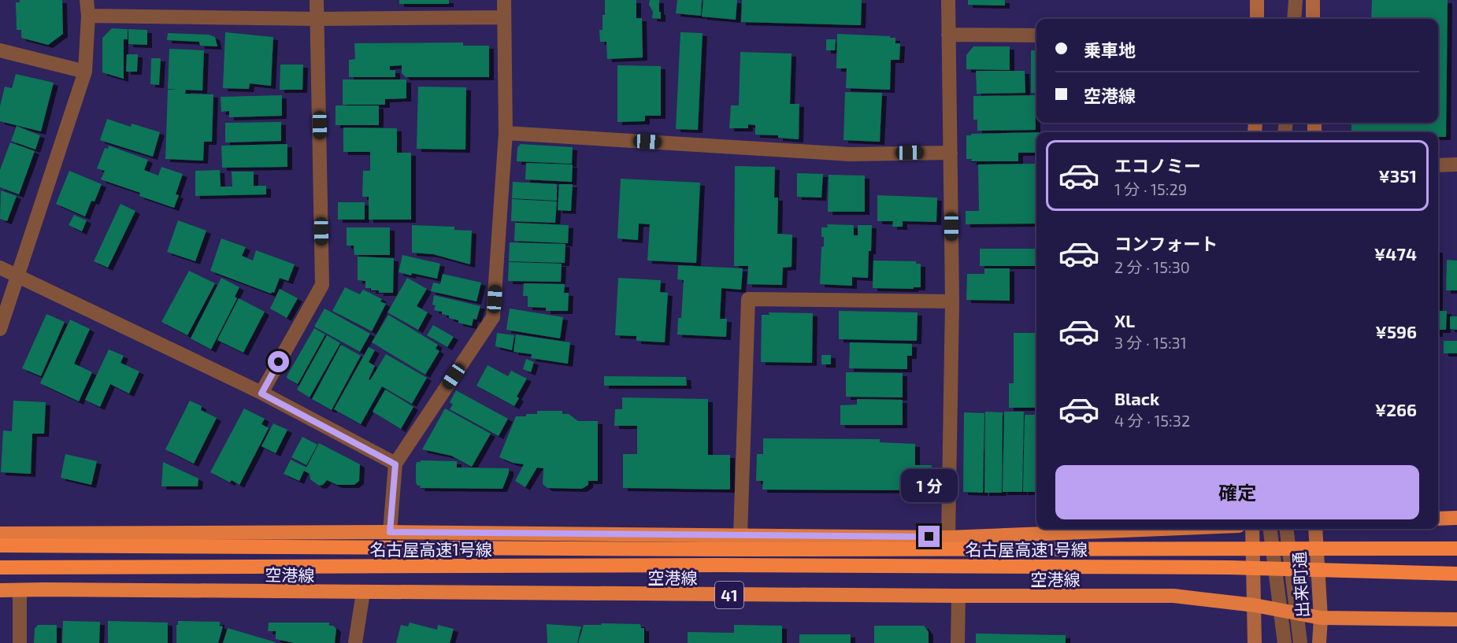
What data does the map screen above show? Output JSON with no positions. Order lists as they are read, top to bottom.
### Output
{
  "streets": {
    "highway": ["名古屋高速1号線", "空港線", "41"],
    "main road": ["出来町通"]
  },
  "crossings": [
    ["空港線", "出来町通"]
  ],
  "page": {
    "banner": ["乗車地", "空港線"],
    "list": [
      {
        "name": "エコノミー",
        "note": "1 分 · 15:29",
        "value": "¥351"
      },
      {
        "name": "コンフォート",
        "note": "2 分 · 15:30",
        "value": "¥474"
      },
      {
        "name": "XL",
        "note": "3 分 · 15:31",
        "value": "¥596"
      },
      {
        "name": "Black",
        "note": "4 分 · 15:32",
        "value": "¥266"
      }
    ],
    "buttons": "確定",
    "bubble": "1 分"
  }
}
